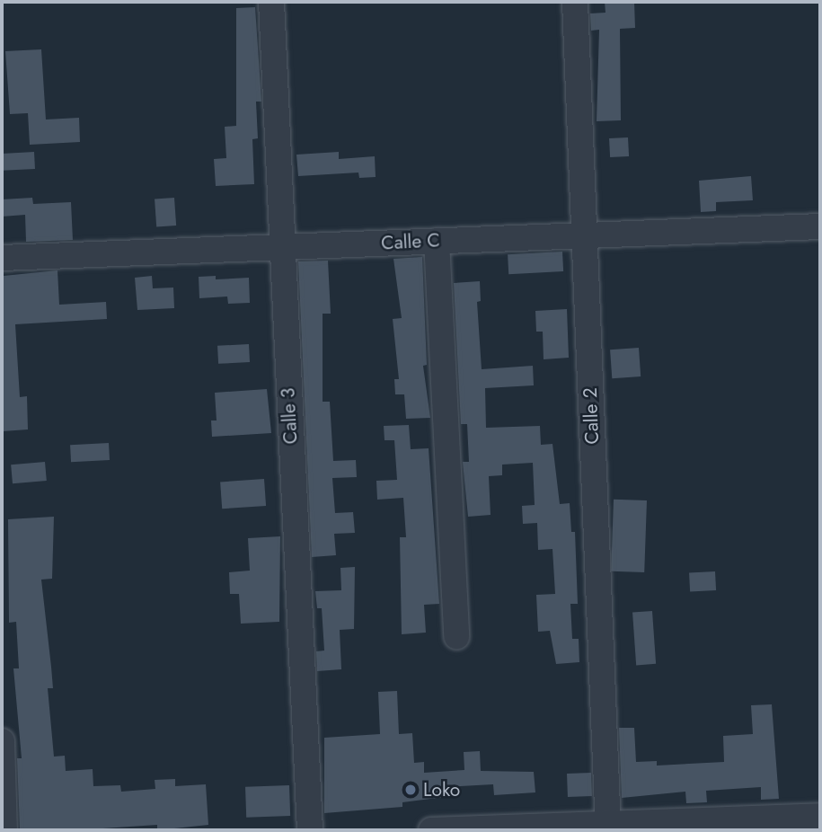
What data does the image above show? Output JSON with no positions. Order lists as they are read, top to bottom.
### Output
{
  "streets": {
    "street": ["Calle C", "Calle 3", "Calle 2"]
  },
  "crossings": [
    ["Calle C", "Calle 3"],
    ["Calle C", "Calle 2"]
  ],
  "places": ["Loko"]
}
